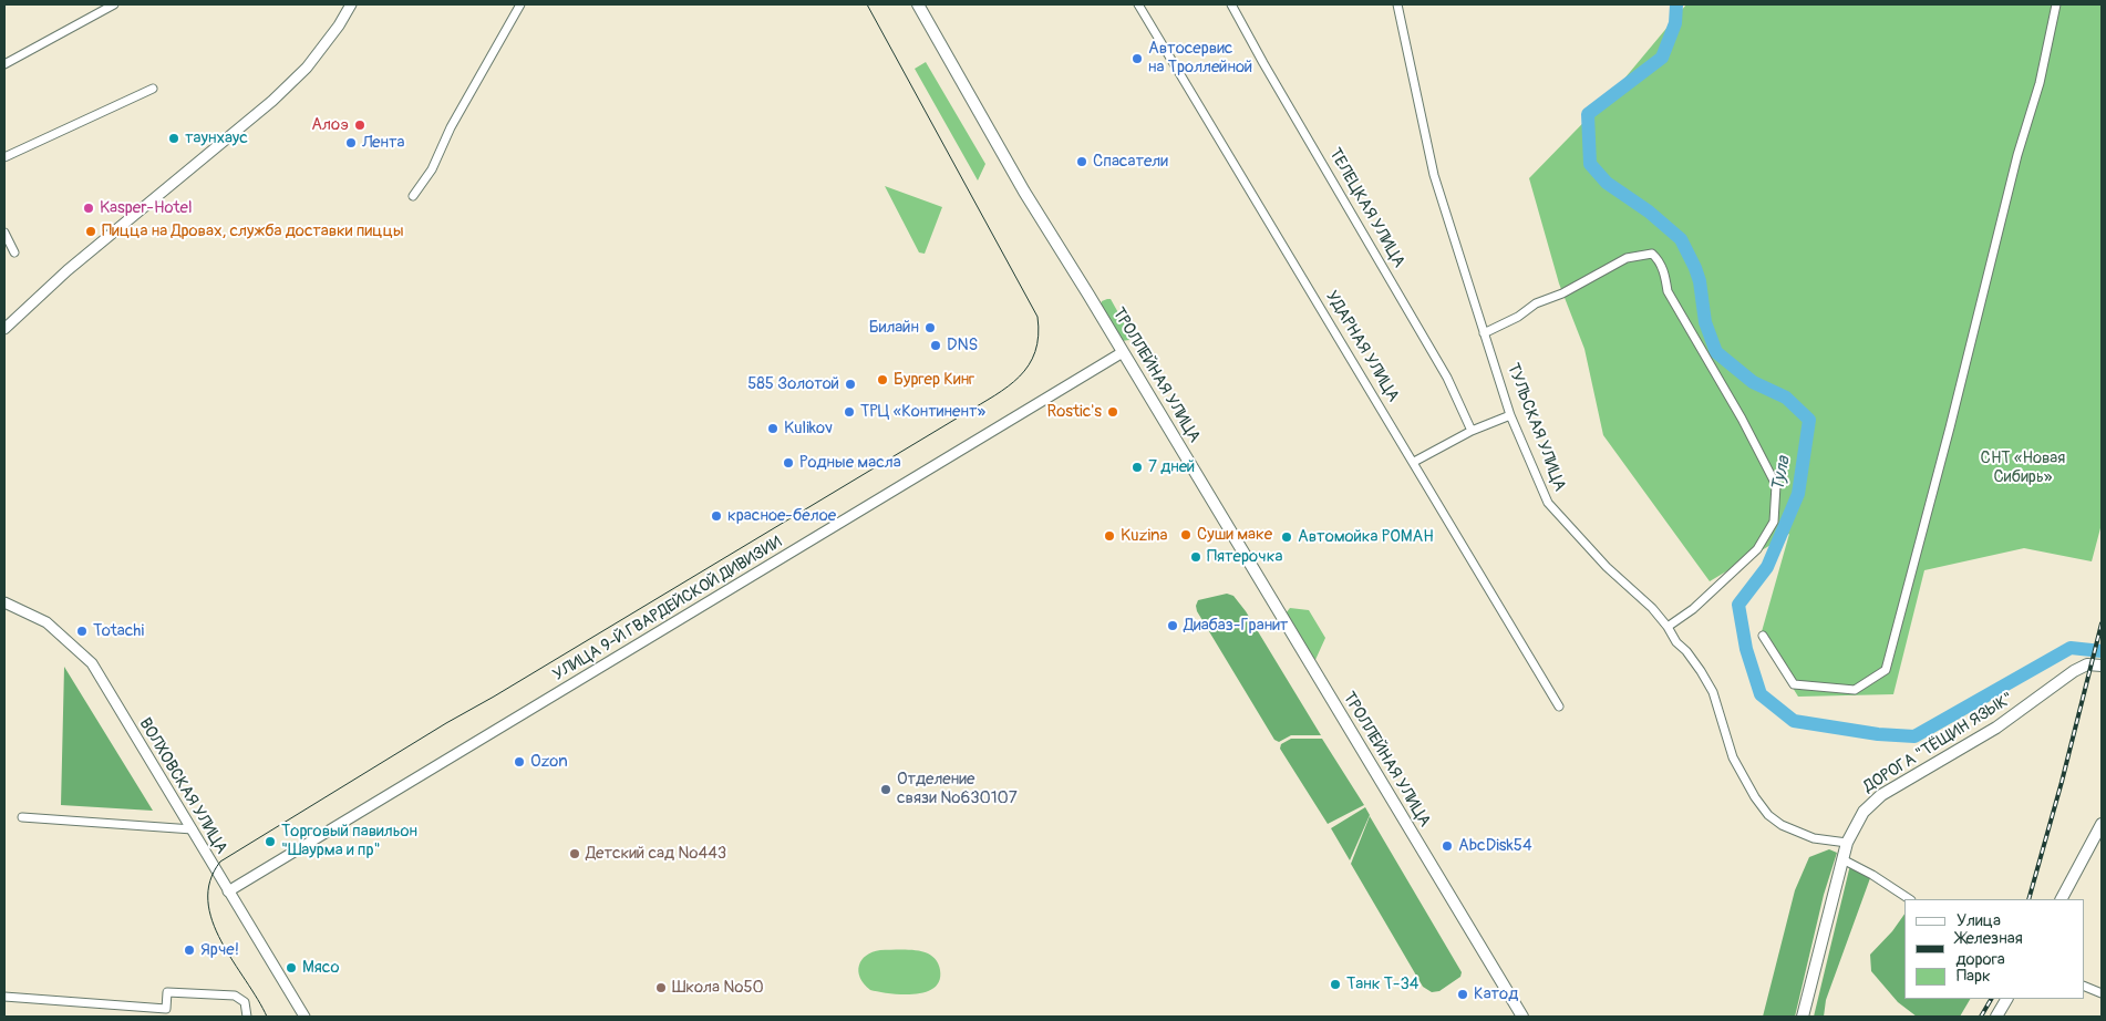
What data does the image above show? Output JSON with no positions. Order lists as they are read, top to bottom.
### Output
{
  "streets": {
    "main road": ["ТРОЛЛЕЙНАЯ УЛИЦА", "ДОРОГА \"ТЁЩИН ЯЗЫК\""],
    "street": [
      "ТЕЛЕЦКАЯ УЛИЦА",
      "УДАРНАЯ УЛИЦА",
      "ТУЛЬСКАЯ УЛИЦА",
      "УЛИЦА 9-Й ГВАРДЕЙСКОЙ ДИВИЗИИ",
      "ВОЛХОВСКАЯ УЛИЦА"
    ]
  },
  "crossings": [
    ["ТРОЛЛЕЙНАЯ УЛИЦА", "УЛИЦА 9-Й ГВАРДЕЙСКОЙ ДИВИЗИИ"],
    ["ТУЛЬСКАЯ УЛИЦА", "ДОРОГА \"ТЁЩИН ЯЗЫК\""],
    ["УЛИЦА 9-Й ГВАРДЕЙСКОЙ ДИВИЗИИ", "ВОЛХОВСКАЯ УЛИЦА"]
  ],
  "water": ["Тула"],
  "parks": ["СНТ «Новая Сибирь»"],
  "places": [
    "Автосервис на Троллейной",
    "Алоэ",
    "таунхаус",
    "Лента",
    "Спасатели",
    "Kasper-Hotel",
    "Пицца на Дровах, служба доставки пиццы",
    "Билайн",
    "DNS",
    "Бургер Кинг",
    "585 Золотой",
    "ТРЦ «Континент»",
    "Rostic's",
    "Kulikov",
    "Родные масла",
    "7 дней",
    "красное-белое",
    "Суши маке",
    "Kuzina",
    "Автомойка РОМАН",
    "Пятерочка",
    "Диабаз-Гранит",
    "Totachi",
    "Ozon",
    "Отделение связи №630107",
    "Торговый павильон \"Шаурма и пр\"",
    "AbcDisk54",
    "Детский сад №443",
    "Ярче!",
    "Мясо",
    "Танк Т-34",
    "Школа №50",
    "Катод"
  ],
  "legend": ["Улица", "Железная дорога", "Парк"]
}
